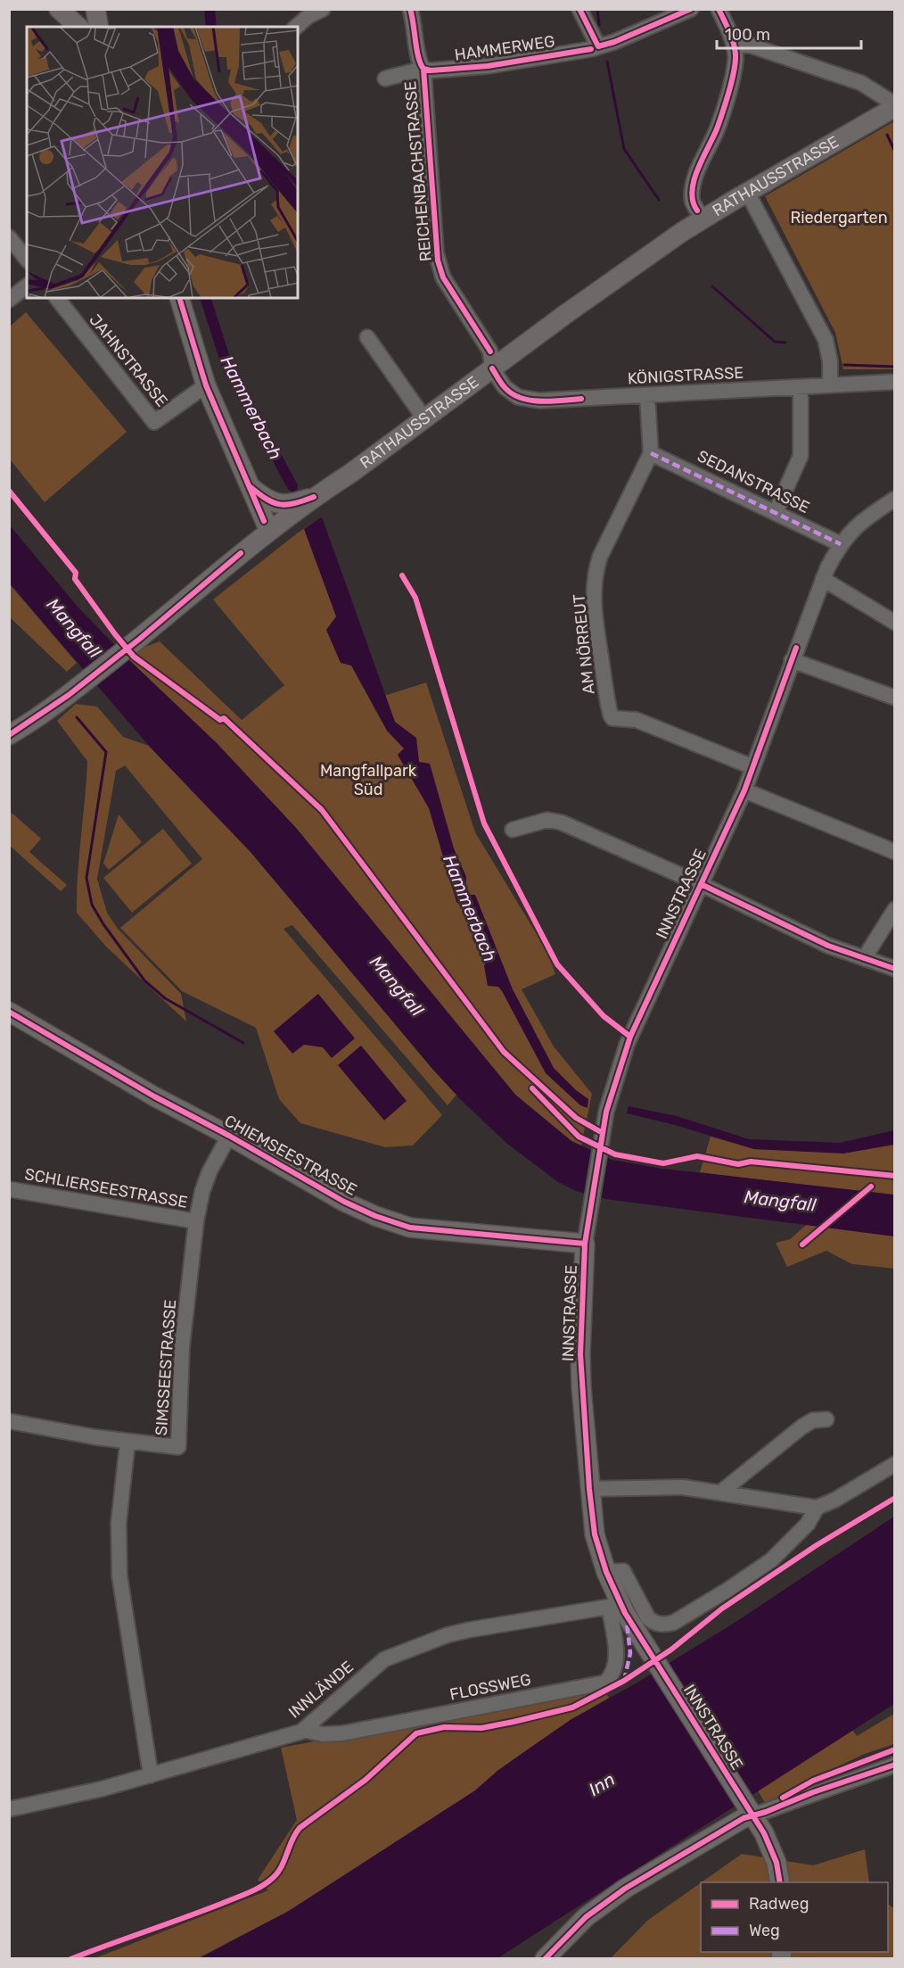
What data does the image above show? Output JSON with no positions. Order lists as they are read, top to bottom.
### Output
{
  "streets": {
    "main road": ["RATHAUSSTRASSE", "INNSTRASSE", "CHIEMSEESTRASSE"],
    "street": [
      "HAMMERWEG",
      "REICHENBACHSTRASSE",
      "JAHNSTRASSE",
      "KÖNIGSTRASSE",
      "SEDANSTRASSE",
      "AM NÖRREUT",
      "SCHLIERSEESTRASSE",
      "SIMSSEESTRASSE",
      "FLOSSWEG",
      "INNLÄNDE"
    ]
  },
  "crossings": [
    ["HAMMERWEG", "REICHENBACHSTRASSE"],
    ["REICHENBACHSTRASSE", "RATHAUSSTRASSE"],
    ["REICHENBACHSTRASSE", "KÖNIGSTRASSE"],
    ["RATHAUSSTRASSE", "KÖNIGSTRASSE"],
    ["KÖNIGSTRASSE", "AM NÖRREUT"],
    ["SEDANSTRASSE", "AM NÖRREUT"],
    ["SEDANSTRASSE", "INNSTRASSE"],
    ["AM NÖRREUT", "INNSTRASSE"],
    ["INNSTRASSE", "CHIEMSEESTRASSE"],
    ["INNSTRASSE", "FLOSSWEG"],
    ["INNSTRASSE", "INNLÄNDE"],
    ["CHIEMSEESTRASSE", "SIMSSEESTRASSE"],
    ["SCHLIERSEESTRASSE", "SIMSSEESTRASSE"],
    ["FLOSSWEG", "INNLÄNDE"]
  ],
  "water": ["Hammerbach", "Mangfall", "Inn"],
  "parks": ["Riedergarten", "Mangfallpark Süd"],
  "legend": ["Radweg", "Weg"],
  "scale_bar": "100 m"
}
